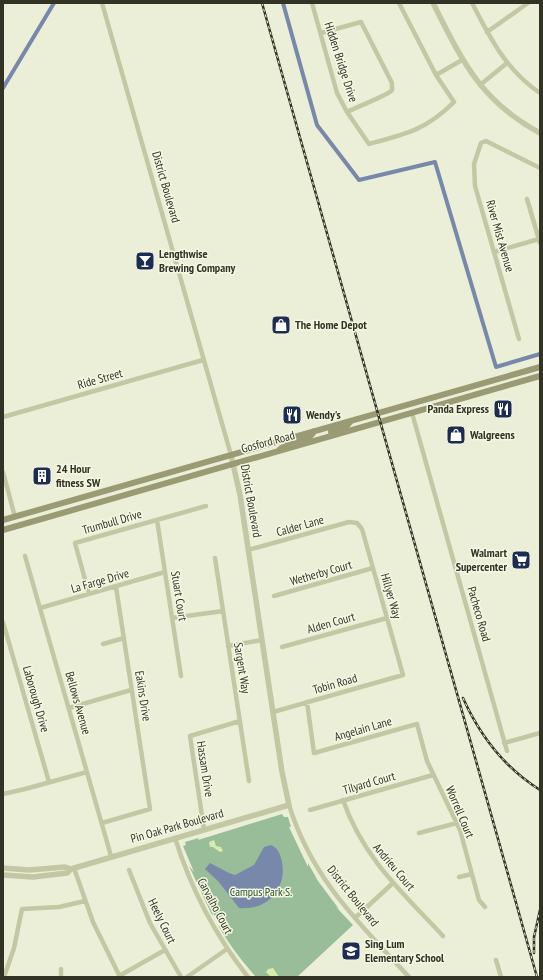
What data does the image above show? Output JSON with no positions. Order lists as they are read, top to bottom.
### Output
{
  "streets": {
    "main road": ["Gosford Road"],
    "street": [
      "Hidden Bridge Drive",
      "District Boulevard",
      "River Mist Avenue",
      "Ride Street",
      "Trumbull Drive",
      "Calder Lane",
      "Wetherby Court",
      "La Farge Drive",
      "Stuart Court",
      "Hillyer Way",
      "Pacheco Road",
      "Alden Court",
      "Sargent Way",
      "Tobin Road",
      "Eakins Drive",
      "Laborough Drive",
      "Bellows Avenue",
      "Angelain Lane",
      "Hassam Drive",
      "Tilyard Court",
      "Worrell Court",
      "Pin Oak Park Boulevard",
      "Andrieu Court",
      "Carvalho Court",
      "Heely Court"
    ]
  },
  "crossings": [
    ["District Boulevard", "Ride Street"],
    ["District Boulevard", "Gosford Road"],
    ["District Boulevard", "Calder Lane"],
    ["District Boulevard", "Tobin Road"],
    ["District Boulevard", "Pin Oak Park Boulevard"],
    ["Gosford Road", "Pacheco Road"],
    ["Trumbull Drive", "La Farge Drive"],
    ["Trumbull Drive", "Stuart Court"],
    ["Calder Lane", "Hillyer Way"],
    ["Wetherby Court", "Hillyer Way"],
    ["La Farge Drive", "Stuart Court"],
    ["La Farge Drive", "Eakins Drive"],
    ["La Farge Drive", "Bellows Avenue"],
    ["Hillyer Way", "Alden Court"],
    ["Hillyer Way", "Tobin Road"],
    ["Sargent Way", "Hassam Drive"],
    ["Tobin Road", "Angelain Lane"],
    ["Eakins Drive", "Bellows Avenue"],
    ["Bellows Avenue", "Pin Oak Park Boulevard"],
    ["Angelain Lane", "Worrell Court"],
    ["Hassam Drive", "Pin Oak Park Boulevard"],
    ["Tilyard Court", "Worrell Court"],
    ["Tilyard Court", "Andrieu Court"],
    ["Pin Oak Park Boulevard", "Carvalho Court"]
  ],
  "parks": ["Campus Park S."],
  "places": {
    "bar": ["Lengthwise Brewing Company"],
    "shop": ["The Home Depot", "Walgreens"],
    "restaurant": ["Panda Express", "Wendy's"],
    "building": ["24 Hour fitness SW"],
    "supermarket": ["Walmart Supercenter"],
    "school or university": ["Sing Lum Elementary School"]
  }
}
